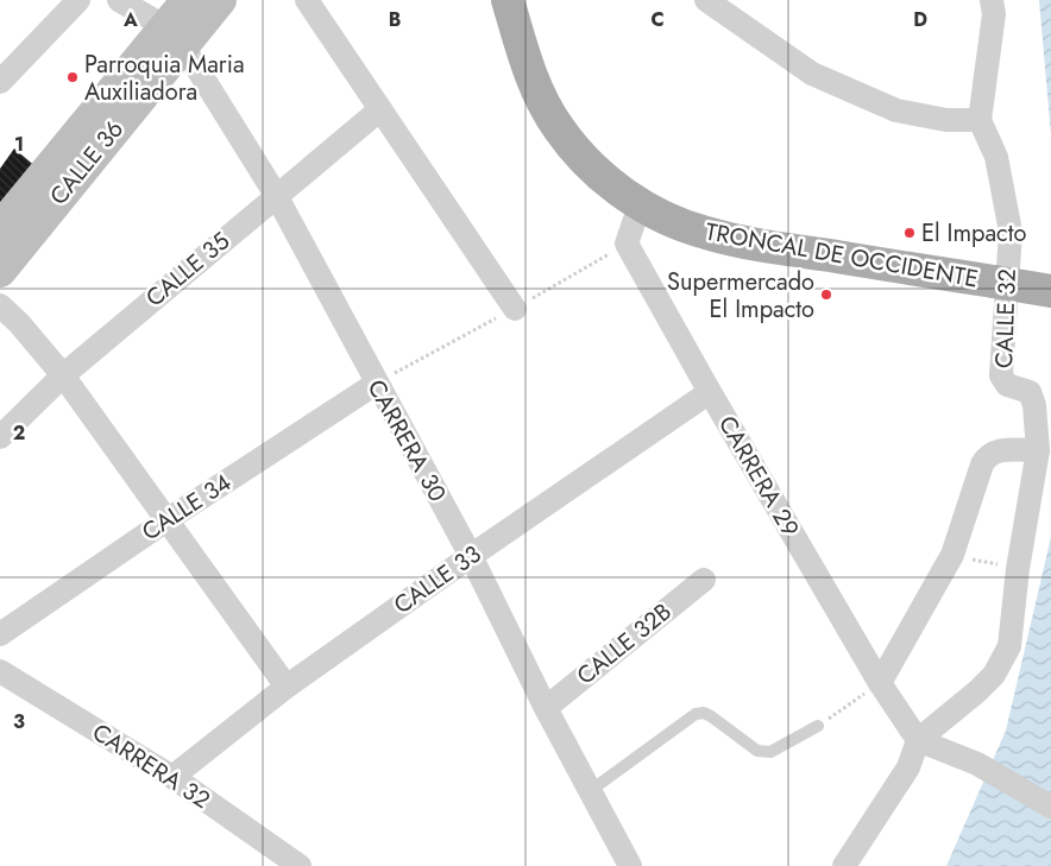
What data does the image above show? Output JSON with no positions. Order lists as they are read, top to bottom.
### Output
{
  "streets": {
    "main road": ["TRONCAL DE OCCIDENTE"],
    "street": [
      "CALLE 36",
      "CALLE 35",
      "CALLE 32",
      "CARRERA 30",
      "CARRERA 29",
      "CALLE 34",
      "CALLE 33",
      "CALLE 32B",
      "CARRERA 32"
    ]
  },
  "crossings": [
    ["CALLE 36", "CARRERA 30"],
    ["TRONCAL DE OCCIDENTE", "CARRERA 29"],
    ["CALLE 35", "CARRERA 30"],
    ["CARRERA 30", "CALLE 34"],
    ["CARRERA 30", "CALLE 33"],
    ["CARRERA 30", "CALLE 32B"],
    ["CARRERA 29", "CALLE 33"],
    ["CALLE 33", "CARRERA 32"]
  ],
  "places": ["Parroquia Maria Auxiliadora", "El Impacto", "Supermercado El Impacto"],
  "grid": {
    "columns": [
      "A",
      "B",
      "C",
      "D"
    ],
    "rows": ["1", "2", "3"]
  }
}
